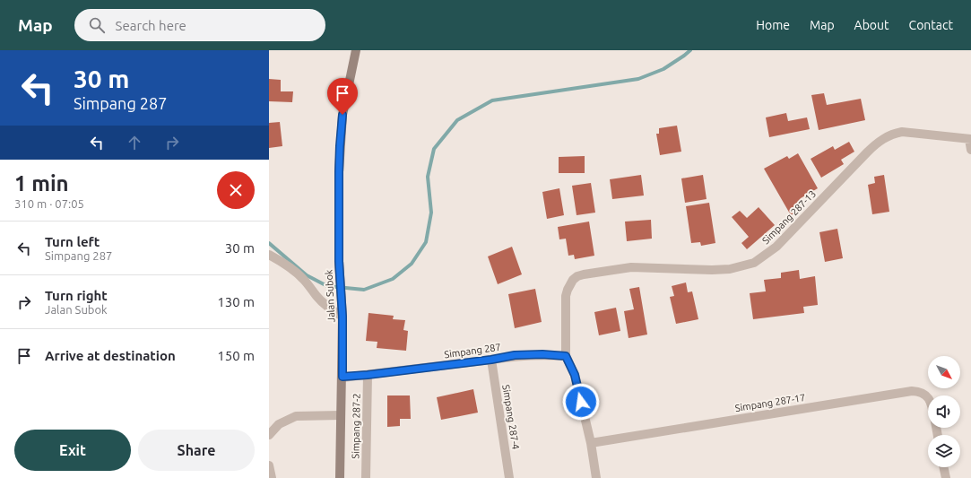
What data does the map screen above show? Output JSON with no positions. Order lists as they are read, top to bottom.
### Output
{
  "streets": {
    "main road": ["Jalan Subok"],
    "street": [
      "Simpang 287-13",
      "Simpang 287",
      "Simpang 287-17",
      "Simpang 287-4",
      "Simpang 287-2"
    ]
  },
  "crossings": [
    ["Simpang 287-13", "Simpang 287"],
    ["Jalan Subok", "Simpang 287"],
    ["Simpang 287", "Simpang 287-4"],
    ["Simpang 287", "Simpang 287-2"]
  ],
  "north": "bottom right",
  "page": {
    "header": "Map",
    "search": "Search here",
    "nav": [
      "Home",
      "Map",
      "About",
      "Contact"
    ],
    "turn": ["30 m", "Simpang 287"],
    "heading": ["1 min", "310 m · 07:05"],
    "list": [
      {
        "name": "Turn left",
        "note": "Simpang 287",
        "value": "30 m"
      },
      {
        "name": "Turn right",
        "note": "Jalan Subok",
        "value": "130 m"
      },
      {
        "name": "Arrive at destination",
        "value": "150 m"
      }
    ],
    "buttons": ["Exit", "Share"]
  }
}
